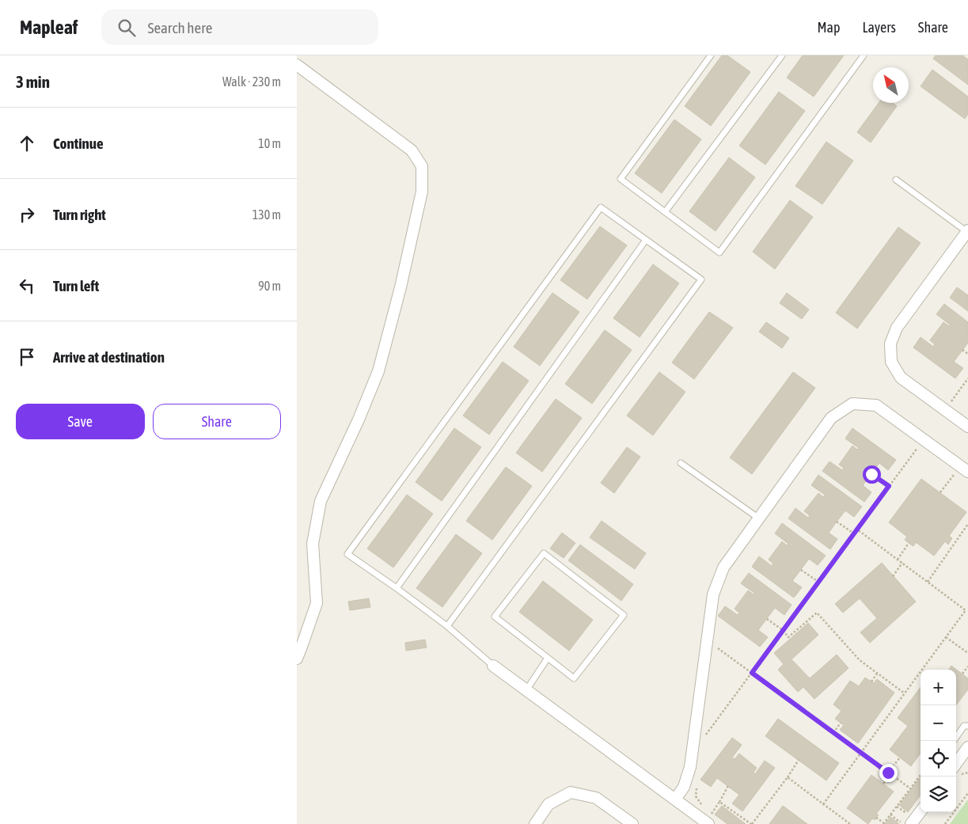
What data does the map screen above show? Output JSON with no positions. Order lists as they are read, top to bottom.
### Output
{
  "north": "top left",
  "page": {
    "header": "Mapleaf",
    "search": "Search here",
    "nav": ["Map", "Layers", "Share"],
    "heading": ["3 min", "Walk · 230 m"],
    "list": [
      ["Continue", "10 m"],
      ["Turn right", "130 m"],
      ["Turn left", "90 m"],
      "Arrive at destination"
    ],
    "buttons": ["Save", "Share"],
    "map_buttons": ["+", "−"]
  }
}
